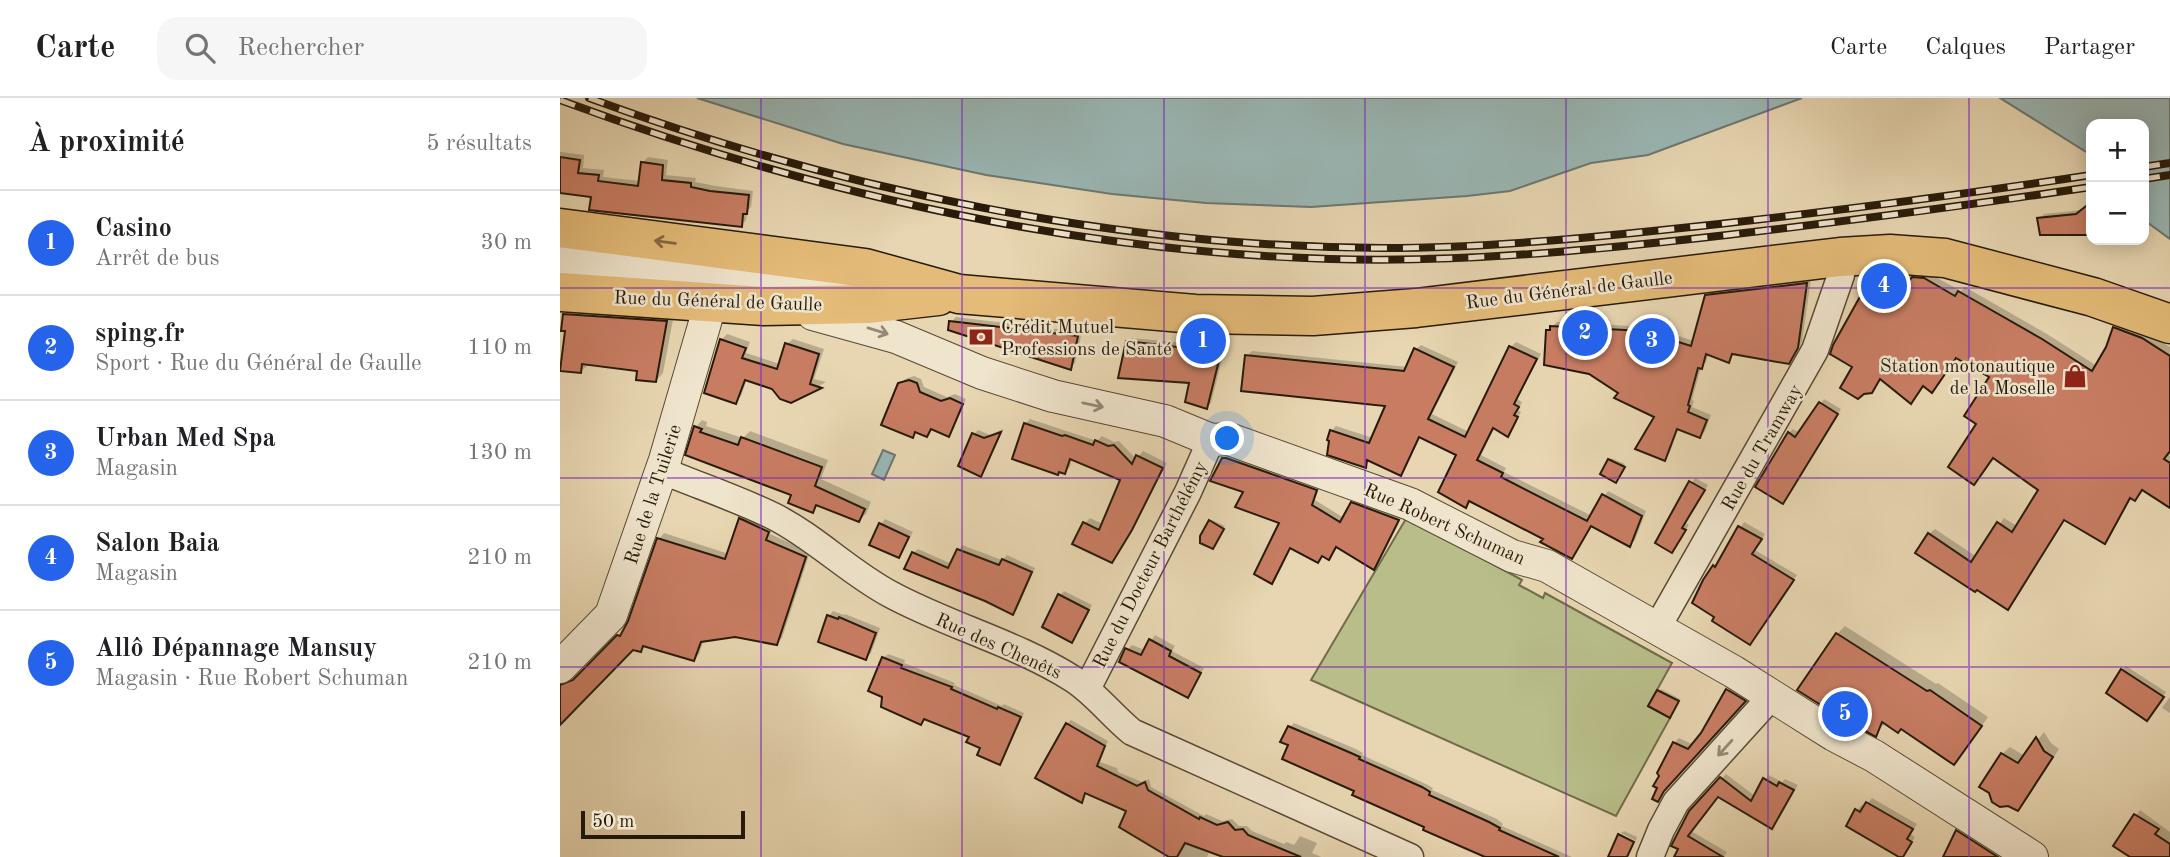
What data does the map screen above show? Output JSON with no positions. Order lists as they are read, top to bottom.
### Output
{
  "streets": {
    "main road": ["Rue du Général de Gaulle"],
    "street": [
      "Rue du Tramway",
      "Rue de la Tuilerie",
      "Rue Robert Schuman",
      "Rue du Docteur Barthélémy",
      "Rue des Chenêts"
    ]
  },
  "crossings": [
    ["Rue du Général de Gaulle", "Rue du Tramway"],
    ["Rue du Général de Gaulle", "Rue de la Tuilerie"],
    ["Rue du Général de Gaulle", "Rue Robert Schuman"],
    ["Rue du Tramway", "Rue Robert Schuman"],
    ["Rue de la Tuilerie", "Rue des Chenêts"],
    ["Rue Robert Schuman", "Rue du Docteur Barthélémy"],
    ["Rue du Docteur Barthélémy", "Rue des Chenêts"]
  ],
  "places": {
    "bank": ["Crédit Mutuel Professions de Santé"],
    "shop": ["Station motonautique de la Moselle"]
  },
  "scale_bar": "50 m",
  "page": {
    "header": "Carte",
    "search": "Rechercher",
    "nav": ["Carte", "Calques", "Partager"],
    "heading": ["À proximité", "5 résultats"],
    "map_buttons": ["+", "−"],
    "list": [
      {
        "mark": "1",
        "name": "Casino",
        "note": "Arrêt de bus",
        "value": "30 m"
      },
      {
        "mark": "2",
        "name": "sping.fr",
        "note": "Sport · Rue du Général de Gaulle",
        "value": "110 m"
      },
      {
        "mark": "3",
        "name": "Urban Med Spa",
        "note": "Magasin",
        "value": "130 m"
      },
      {
        "mark": "4",
        "name": "Salon Baia",
        "note": "Magasin",
        "value": "210 m"
      },
      {
        "mark": "5",
        "name": "Allô Dépannage Mansuy",
        "note": "Magasin · Rue Robert Schuman",
        "value": "210 m"
      }
    ],
    "pins": [
      "4",
      "2",
      "1",
      "3",
      "5"
    ],
    "scale": "50 m"
  }
}
